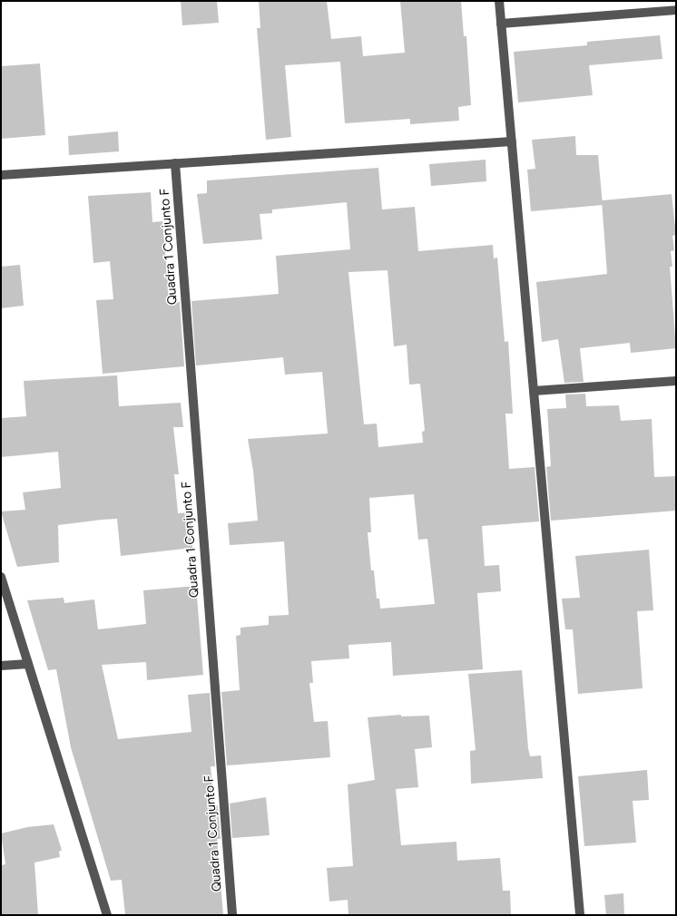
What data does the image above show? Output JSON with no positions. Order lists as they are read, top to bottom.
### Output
{
  "streets": {
    "street": ["Quadra 1 Conjunto F"]
  }
}
